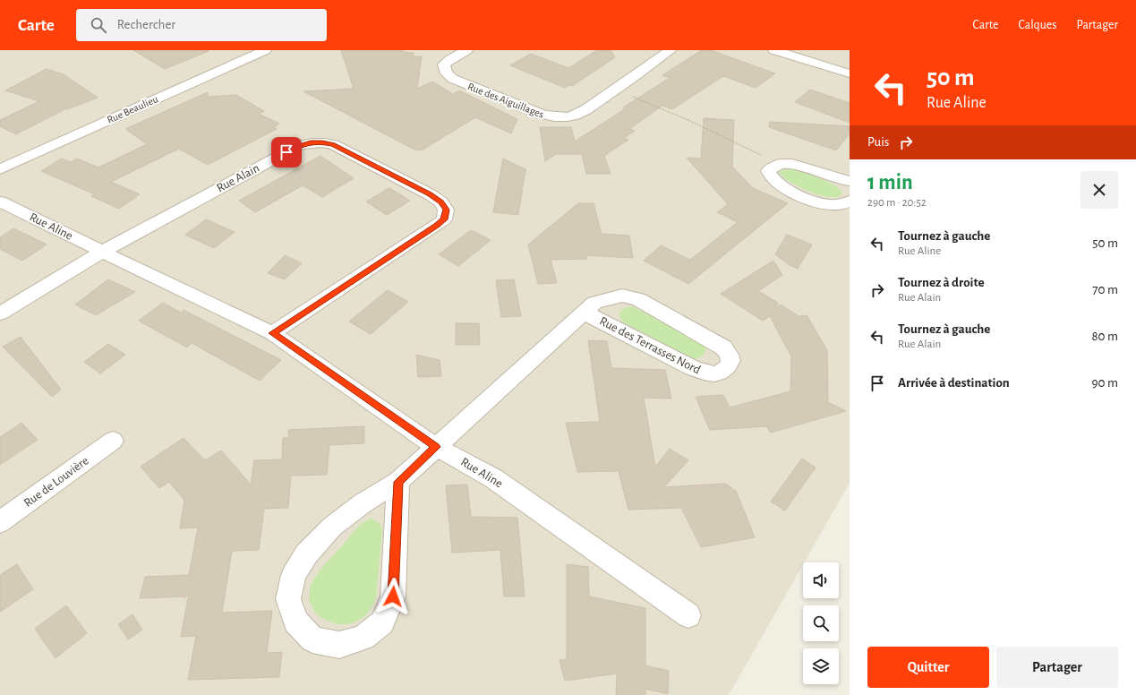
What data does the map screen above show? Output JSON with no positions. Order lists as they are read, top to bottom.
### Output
{
  "streets": {
    "street": [
      "Rue des Aiguillages",
      "Rue Beaulieu",
      "Rue Alain",
      "Rue Aline",
      "Rue des Terrasses Nord",
      "Rue de Louvière"
    ]
  },
  "crossings": [
    ["Rue Alain", "Rue Aline"],
    ["Rue Aline", "Rue des Terrasses Nord"]
  ],
  "page": {
    "header": "Carte",
    "search": "Rechercher",
    "nav": ["Carte", "Calques", "Partager"],
    "turn": ["50 m", "Rue Aline"],
    "then": "Puis",
    "heading": ["1 min", "290 m · 20:52"],
    "list": [
      {
        "name": "Tournez à gauche",
        "note": "Rue Aline",
        "value": "50 m"
      },
      {
        "name": "Tournez à droite",
        "note": "Rue Alain",
        "value": "70 m"
      },
      {
        "name": "Tournez à gauche",
        "note": "Rue Alain",
        "value": "80 m"
      },
      {
        "name": "Arrivée à destination",
        "value": "90 m"
      }
    ],
    "buttons": ["Quitter", "Partager"]
  }
}
